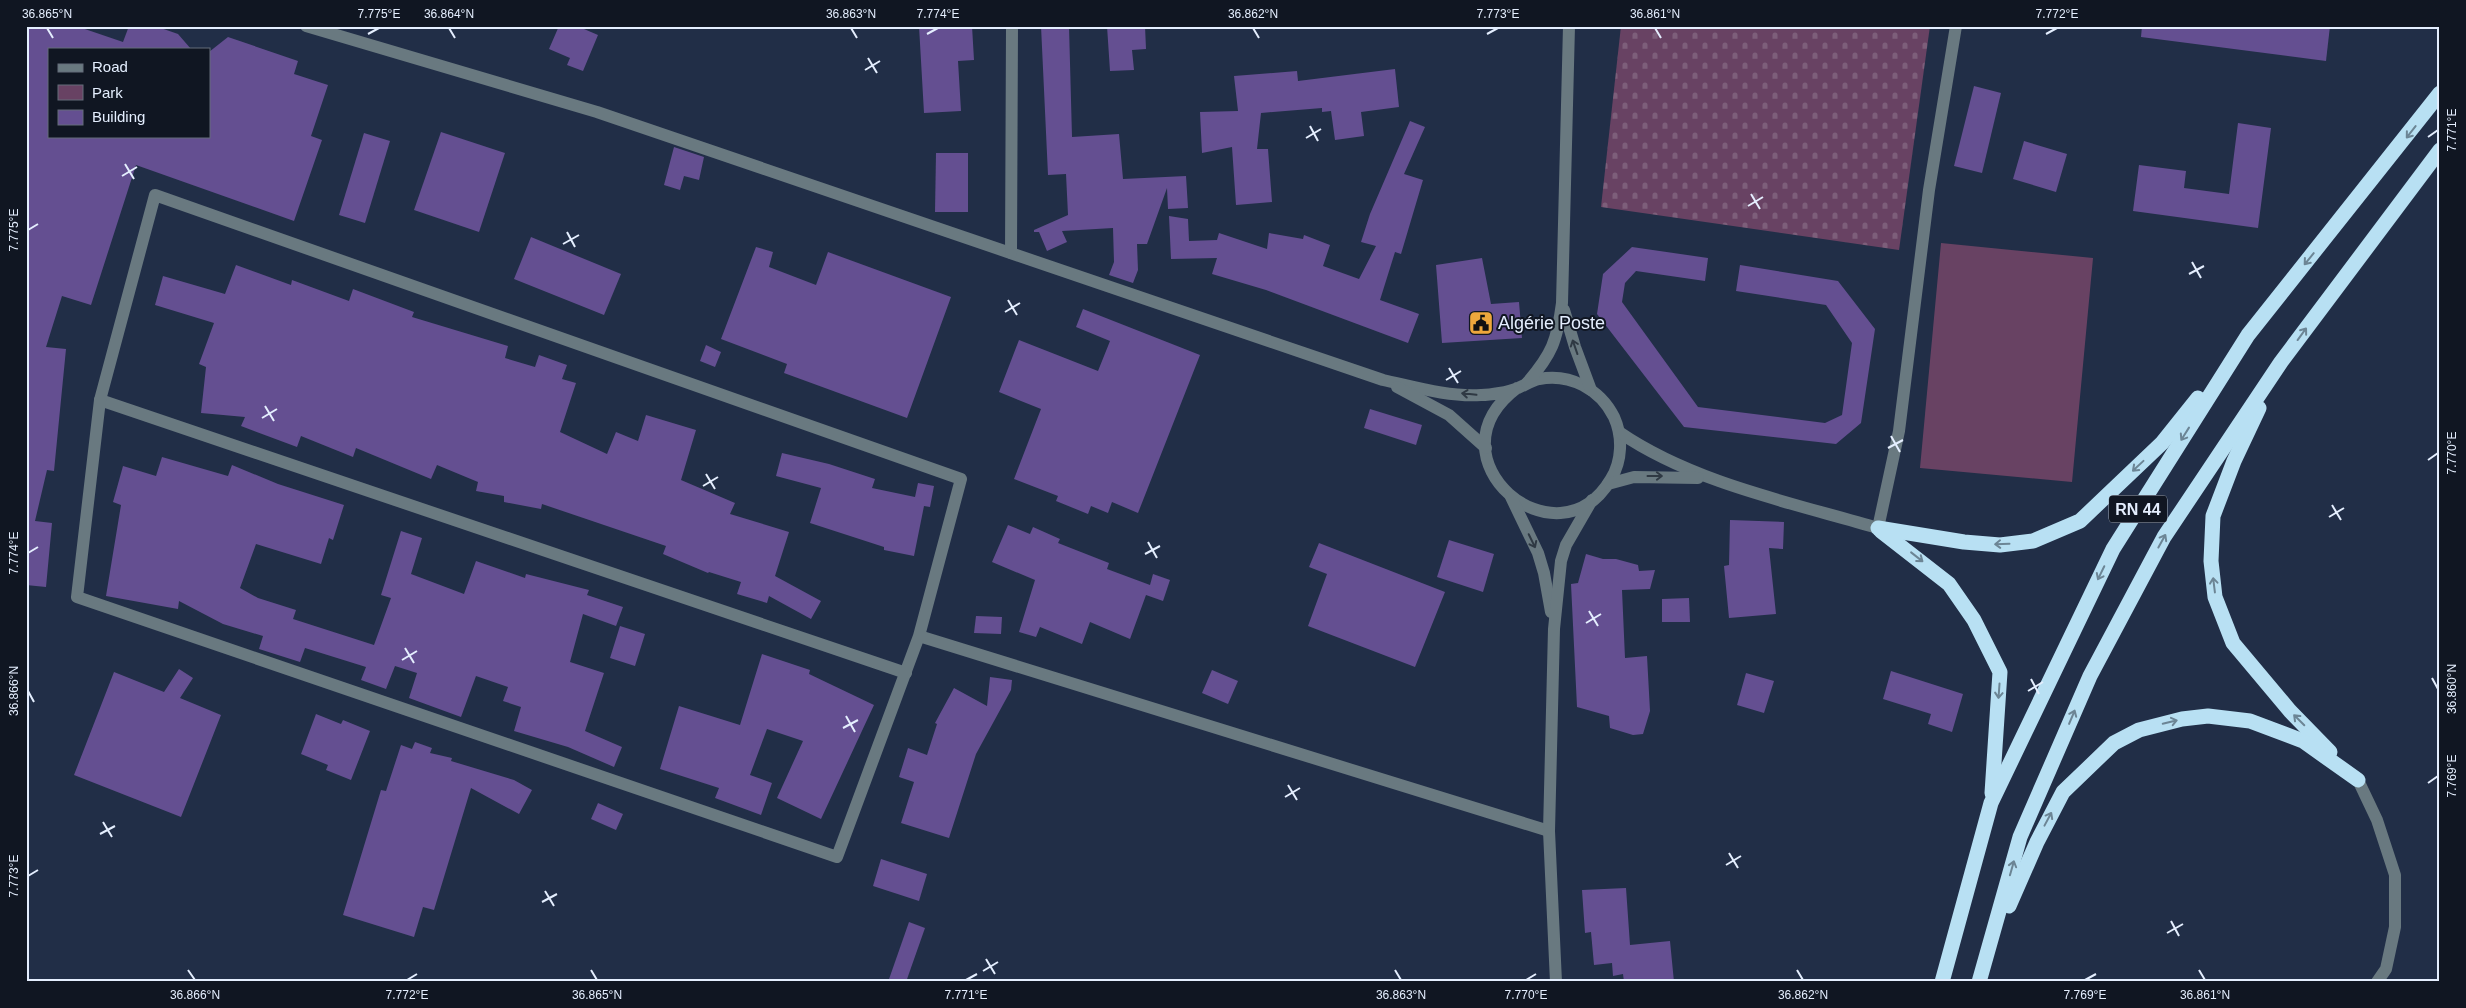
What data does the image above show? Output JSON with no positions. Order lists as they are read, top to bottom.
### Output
{
  "streets": {
    "highway": ["RN 44"]
  },
  "places": {
    "public building": ["Algérie Poste"]
  },
  "legend": ["Road", "Park", "Building"],
  "coordinates": [
    "36.865°N",
    "7.775°E",
    "36.864°N",
    "36.863°N",
    "7.774°E",
    "36.862°N",
    "7.773°E",
    "36.861°N",
    "7.772°E",
    "7.771°E",
    "7.770°E",
    "36.860°N",
    "36.866°N",
    "7.769°E"
  ]
}
